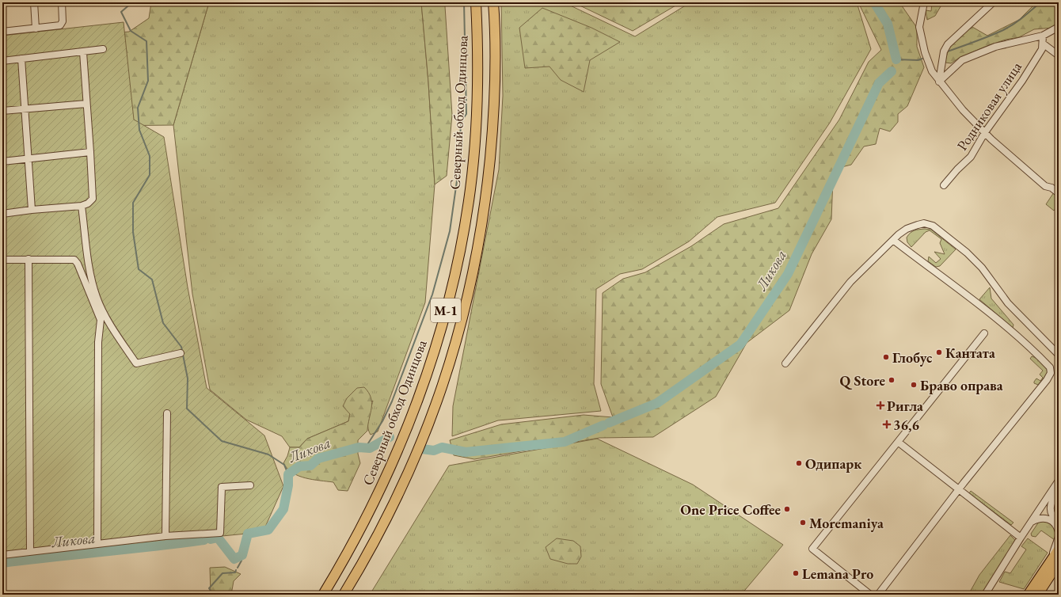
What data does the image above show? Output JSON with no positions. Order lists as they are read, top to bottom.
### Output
{
  "streets": {
    "highway": ["Северный обход Одинцова", "М-1"],
    "street": ["Родниковая улица"]
  },
  "water": ["Ликова"],
  "places": {
    "other": [
      "Кантата",
      "Глобус",
      "Q Store",
      "Браво оправа",
      "Одипарк",
      "One Price Coffee",
      "Moremaniya",
      "Lemana Pro"
    ],
    "health": ["Ригла", "36,6"]
  }
}
